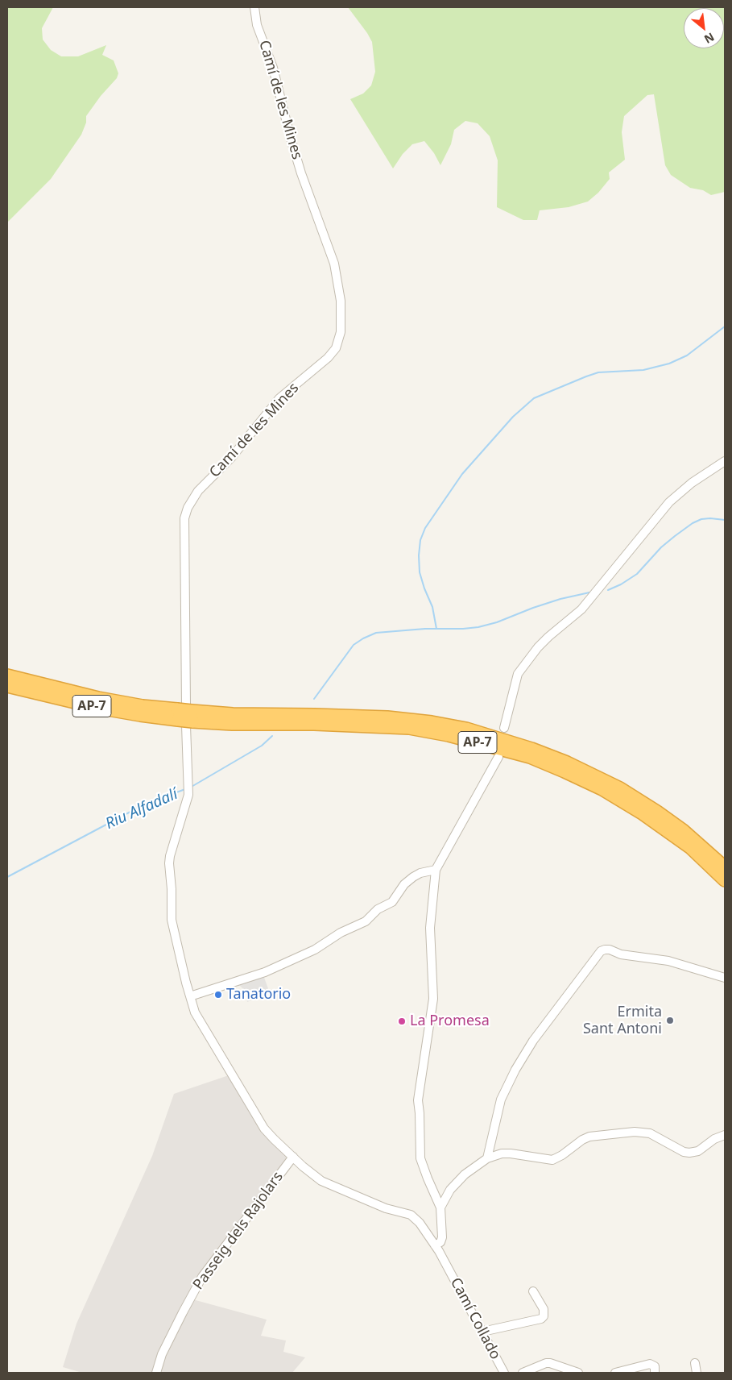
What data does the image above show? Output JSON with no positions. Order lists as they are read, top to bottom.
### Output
{
  "streets": {
    "highway": ["AP-7"],
    "street": ["Camí de les Mines", "Passeig dels Rajolars", "Camí Collado"]
  },
  "crossings": [
    ["Camí de les Mines", "AP-7"],
    ["Camí de les Mines", "Camí Collado"],
    ["Passeig dels Rajolars", "Camí Collado"]
  ],
  "water": ["Riu Alfadalí"],
  "places": ["Tanatorio", "Ermita Sant Antoni", "La Promesa"],
  "north": "bottom right"
}
